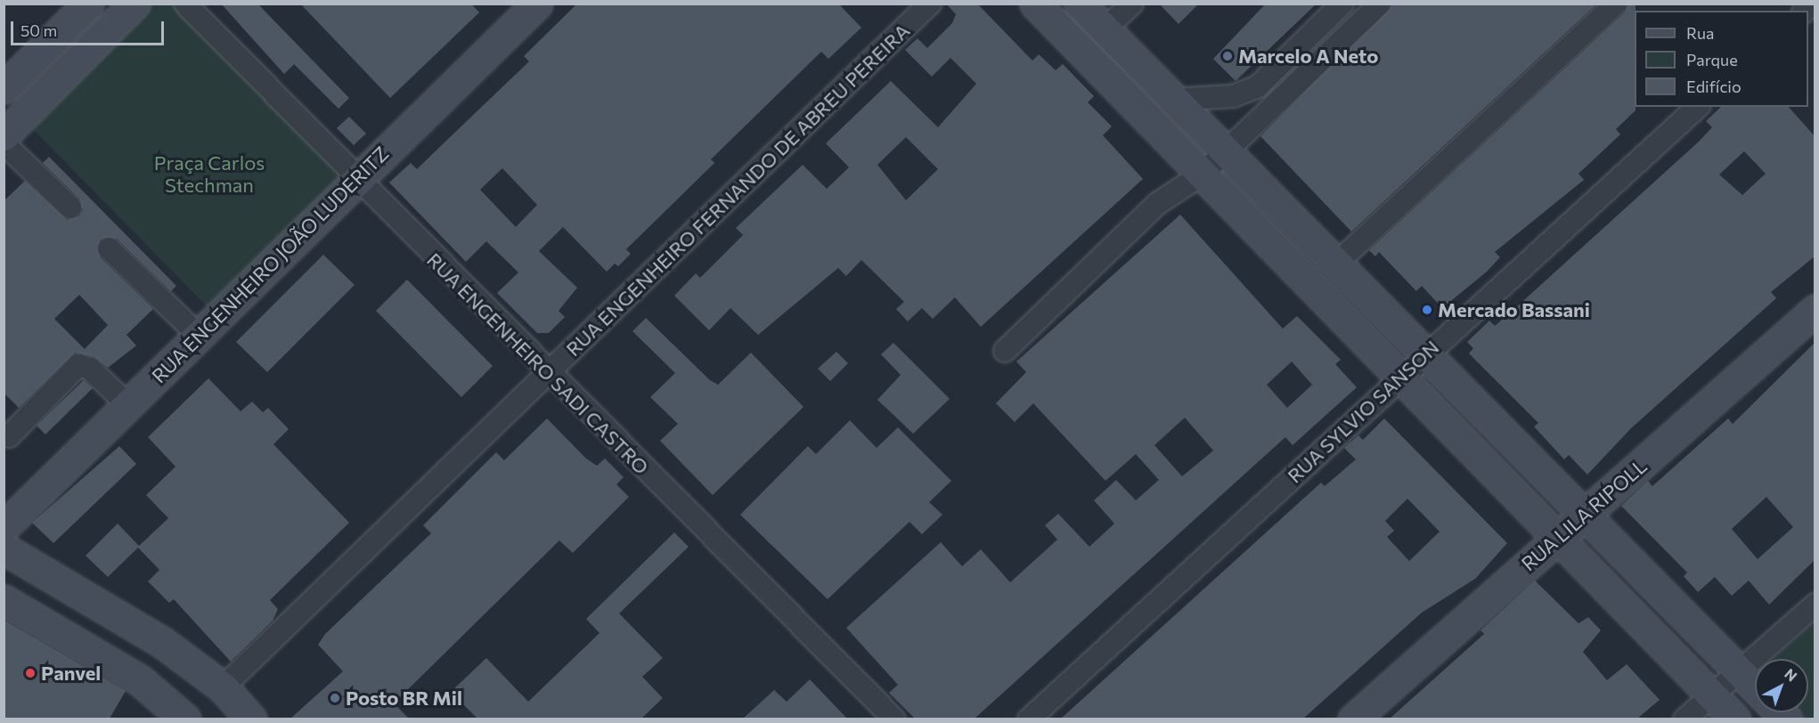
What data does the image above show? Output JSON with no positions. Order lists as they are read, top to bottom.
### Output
{
  "streets": {
    "street": [
      "RUA ENGENHEIRO FERNANDO DE ABREU PEREIRA",
      "RUA ENGENHEIRO JOÃO LUDERITZ",
      "RUA ENGENHEIRO SADI CASTRO",
      "RUA SYLVIO SANSON",
      "RUA LILA RIPOLL"
    ]
  },
  "crossings": [
    ["RUA ENGENHEIRO FERNANDO DE ABREU PEREIRA", "RUA ENGENHEIRO SADI CASTRO"],
    ["RUA ENGENHEIRO JOÃO LUDERITZ", "RUA ENGENHEIRO SADI CASTRO"]
  ],
  "parks": ["Praça Carlos Stechman"],
  "places": [
    "Marcelo A Neto",
    "Mercado Bassani",
    "Panvel",
    "Posto BR Mil"
  ],
  "legend": ["Rua", "Parque", "Edifício"],
  "scale_bar": "50 m",
  "north": "top right"
}
